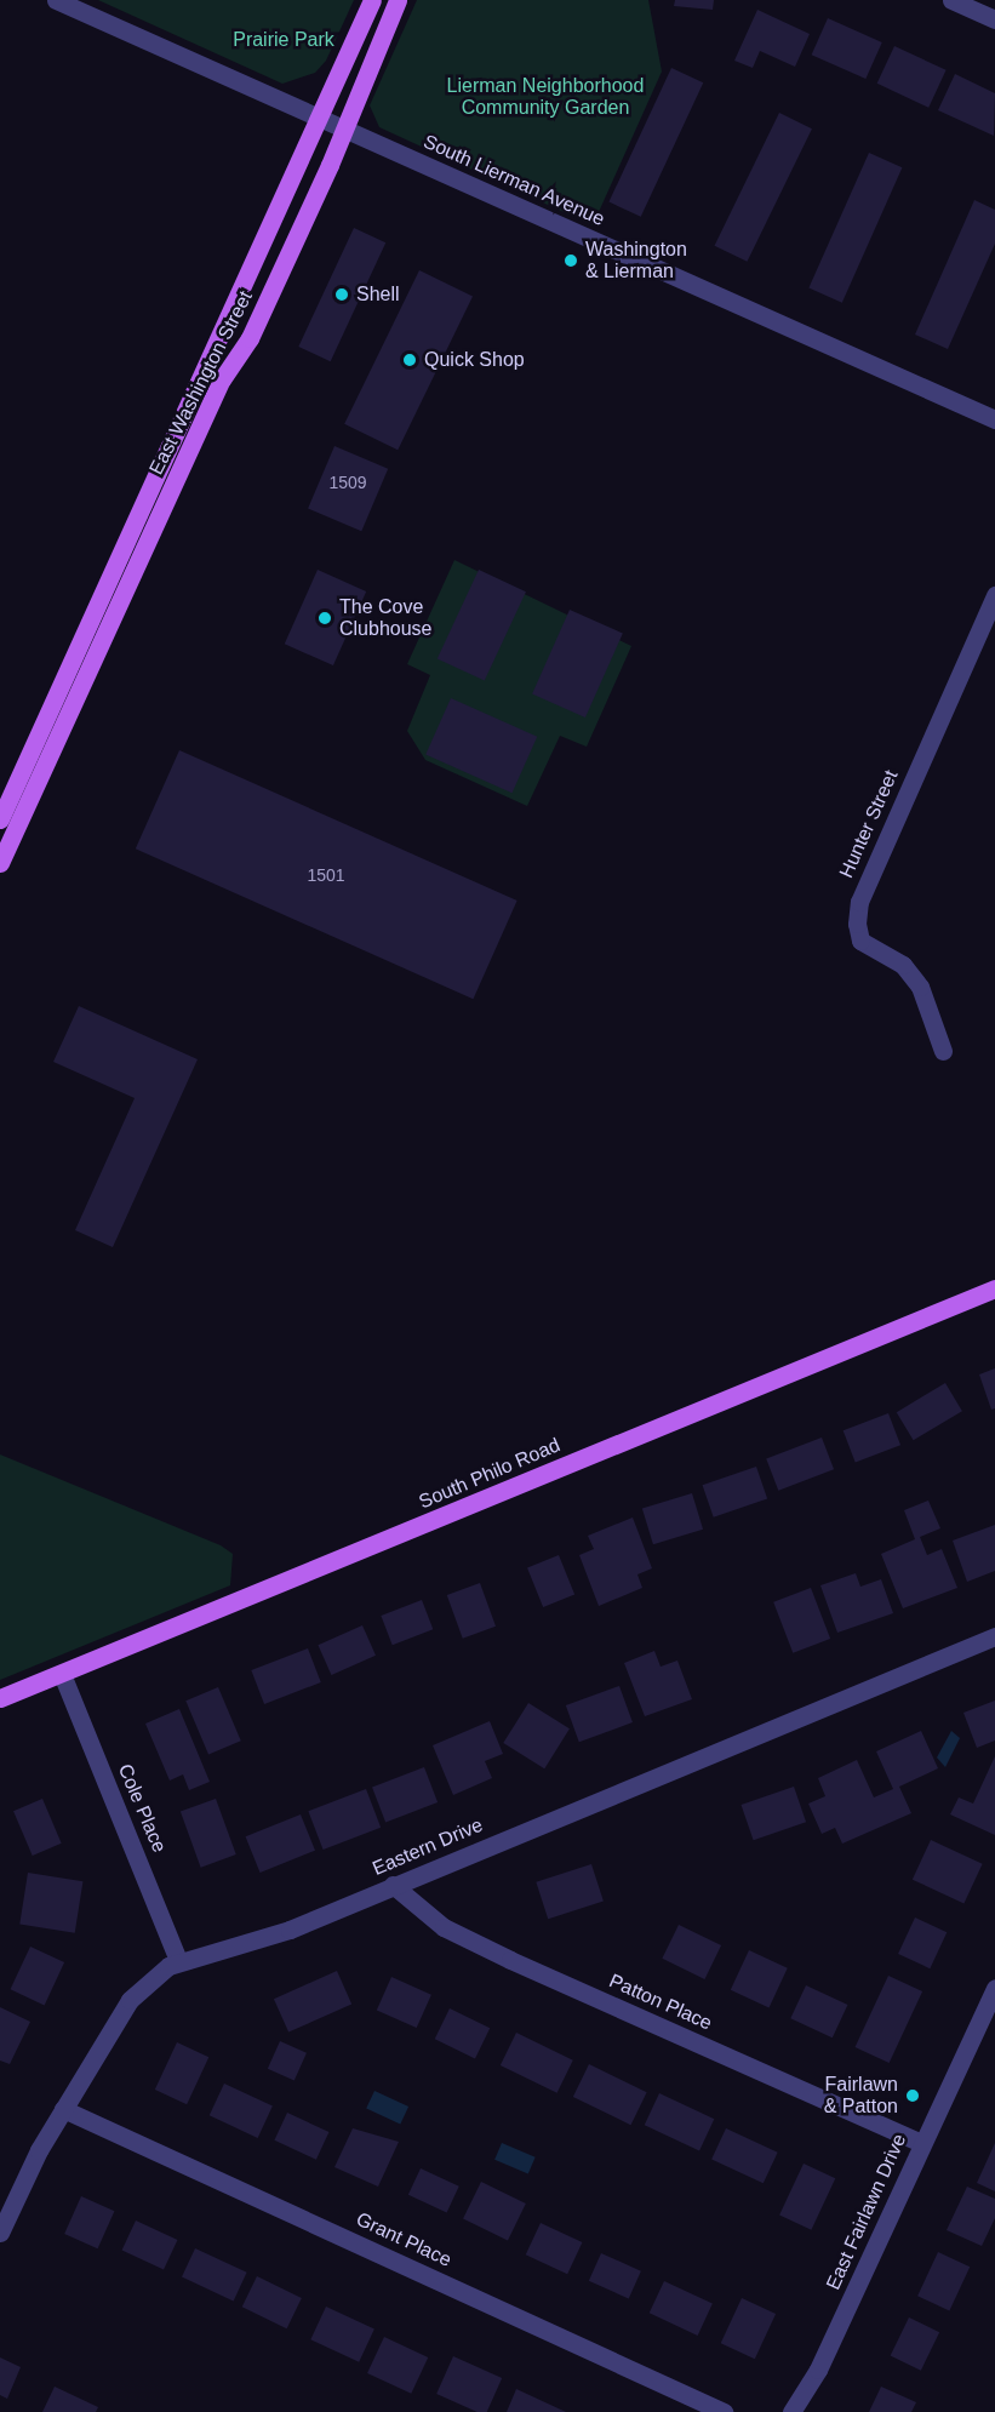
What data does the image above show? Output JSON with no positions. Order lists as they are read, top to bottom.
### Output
{
  "streets": {
    "main road": ["East Washington Street", "South Philo Road"],
    "street": [
      "South Lierman Avenue",
      "Hunter Street",
      "Cole Place",
      "Eastern Drive",
      "Patton Place",
      "East Fairlawn Drive",
      "Grant Place"
    ]
  },
  "crossings": [
    ["South Lierman Avenue", "East Washington Street"],
    ["South Philo Road", "Cole Place"],
    ["Cole Place", "Eastern Drive"],
    ["Eastern Drive", "Patton Place"],
    ["Eastern Drive", "Grant Place"],
    ["Patton Place", "East Fairlawn Drive"]
  ],
  "parks": ["Prairie Park", "Lierman Neighborhood Community Garden"],
  "places": [
    "Washington & Lierman",
    "Shell",
    "Quick Shop",
    "The Cove Clubhouse",
    "Fairlawn & Patton"
  ],
  "house_numbers": ["1509", "1501"]
}
